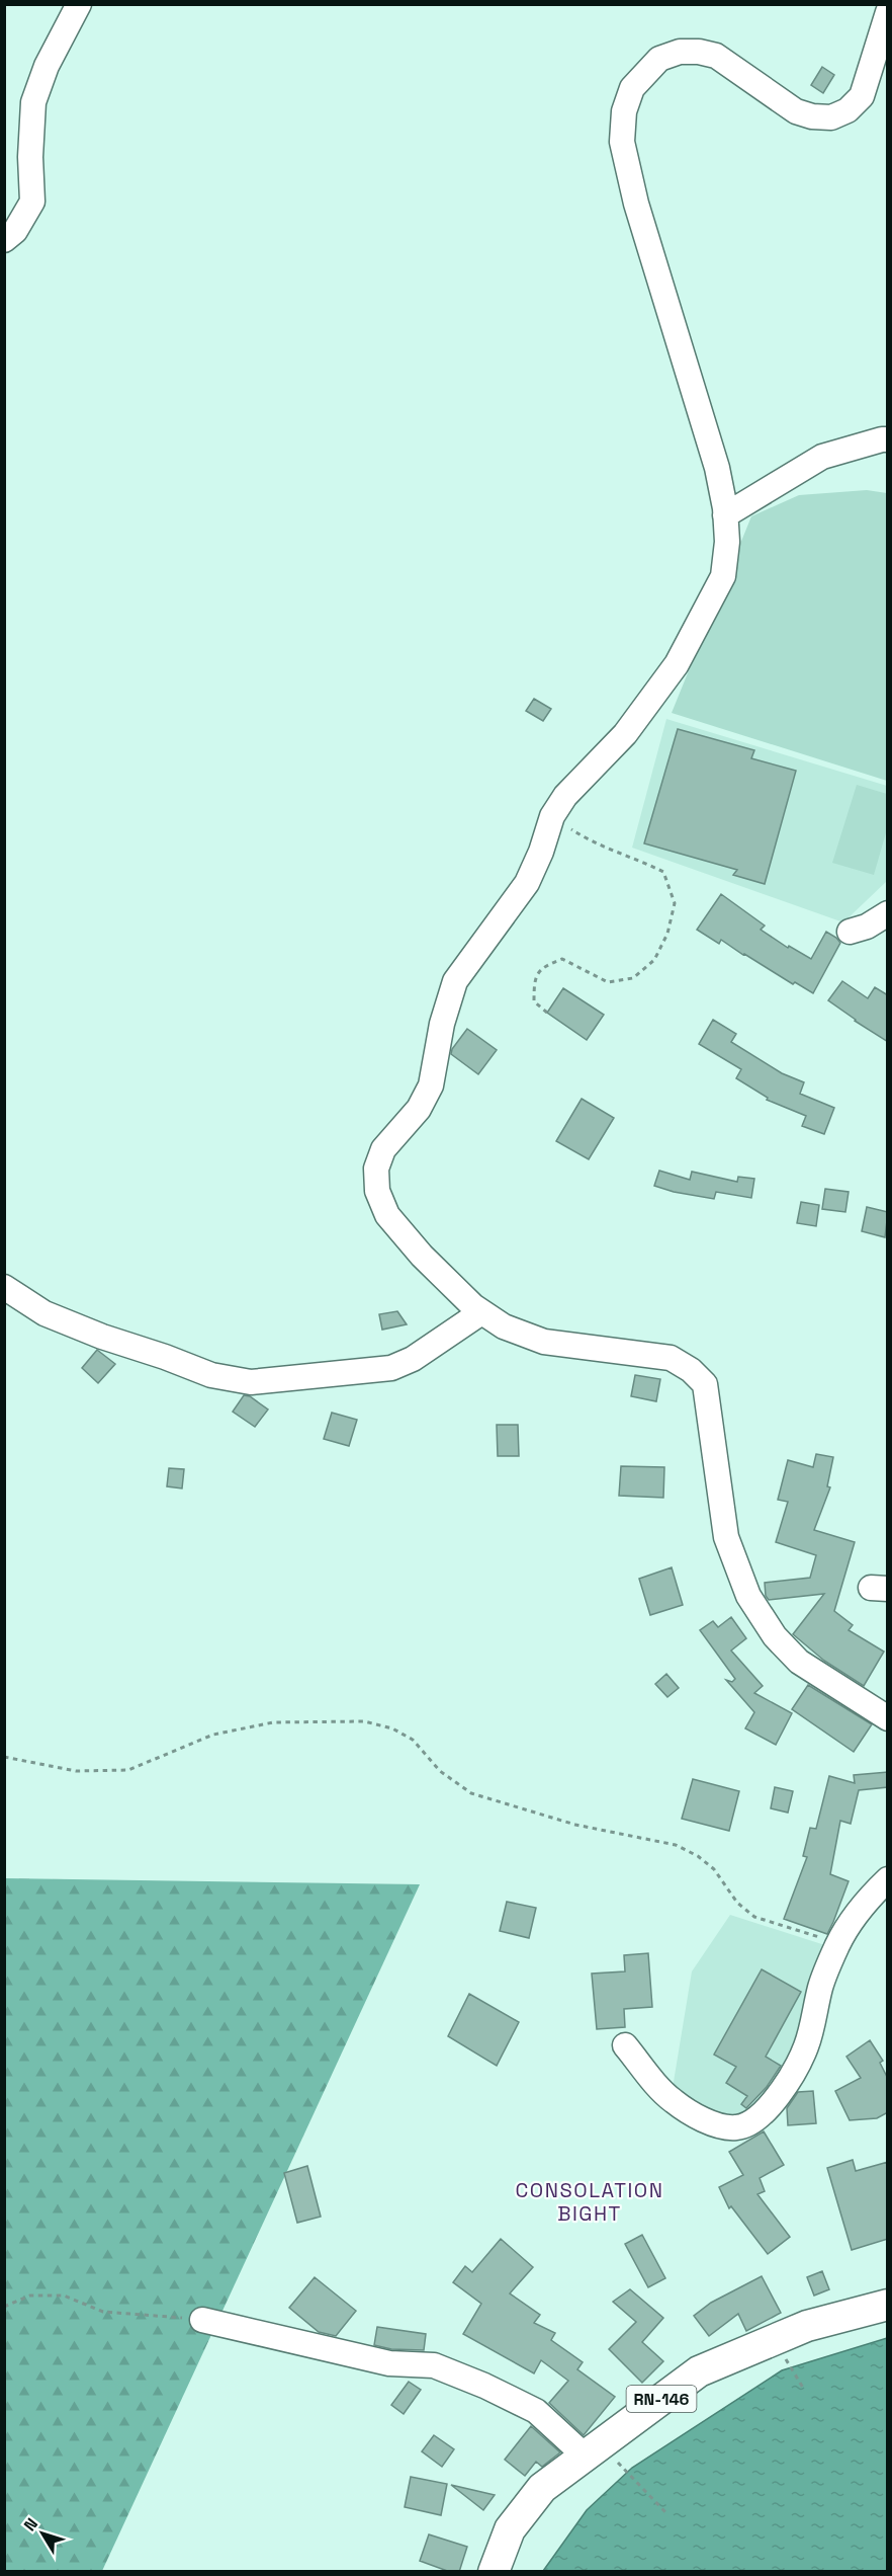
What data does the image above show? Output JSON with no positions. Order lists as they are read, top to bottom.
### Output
{
  "streets": {
    "main road": ["RN-146"]
  },
  "districts": ["CONSOLATION BIGHT"],
  "north": "top left"
}
